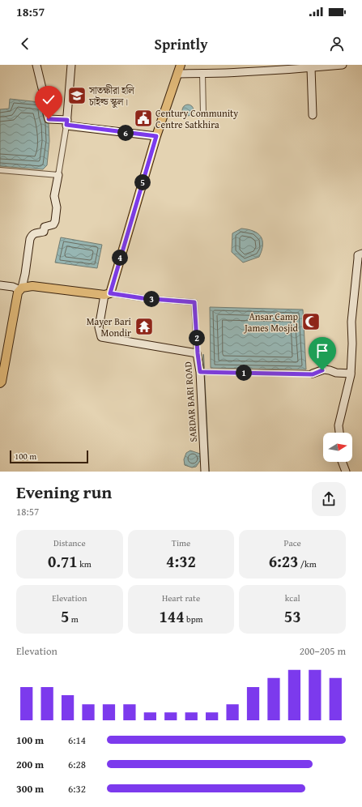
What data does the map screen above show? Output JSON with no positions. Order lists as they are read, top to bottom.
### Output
{
  "streets": {
    "main road": ["SARDAR BARI ROAD"]
  },
  "places": {
    "school or university": ["সাতক্ষীরা হলি চাইল্ড স্কুল।"],
    "public building": ["Century Community Centre Satkhira"],
    "mosque": ["Ansar Camp James Mosjid"],
    "temple": ["Mayer Bari Mondir"]
  },
  "scale_bar": "100 m",
  "north": "right",
  "page": {
    "status": "18:57",
    "header": "Sprintly",
    "pins": [
      "6",
      "5",
      "4",
      "3",
      "2",
      "1"
    ],
    "scale": "100 m",
    "heading": ["Evening run", "18:57"],
    "stats": [
      ["Distance", "0.71 km"],
      ["Time", "4:32"],
      ["Pace", "6:23 /km"],
      ["Elevation", "5 m"],
      ["Heart rate", "144 bpm"],
      ["kcal", "53"]
    ],
    "chart": ["Elevation", "200–205 m"],
    "list": [
      {
        "name": "100 m",
        "note": "6:14"
      },
      {
        "name": "200 m",
        "note": "6:28"
      },
      {
        "name": "300 m",
        "note": "6:32"
      }
    ]
  }
}
